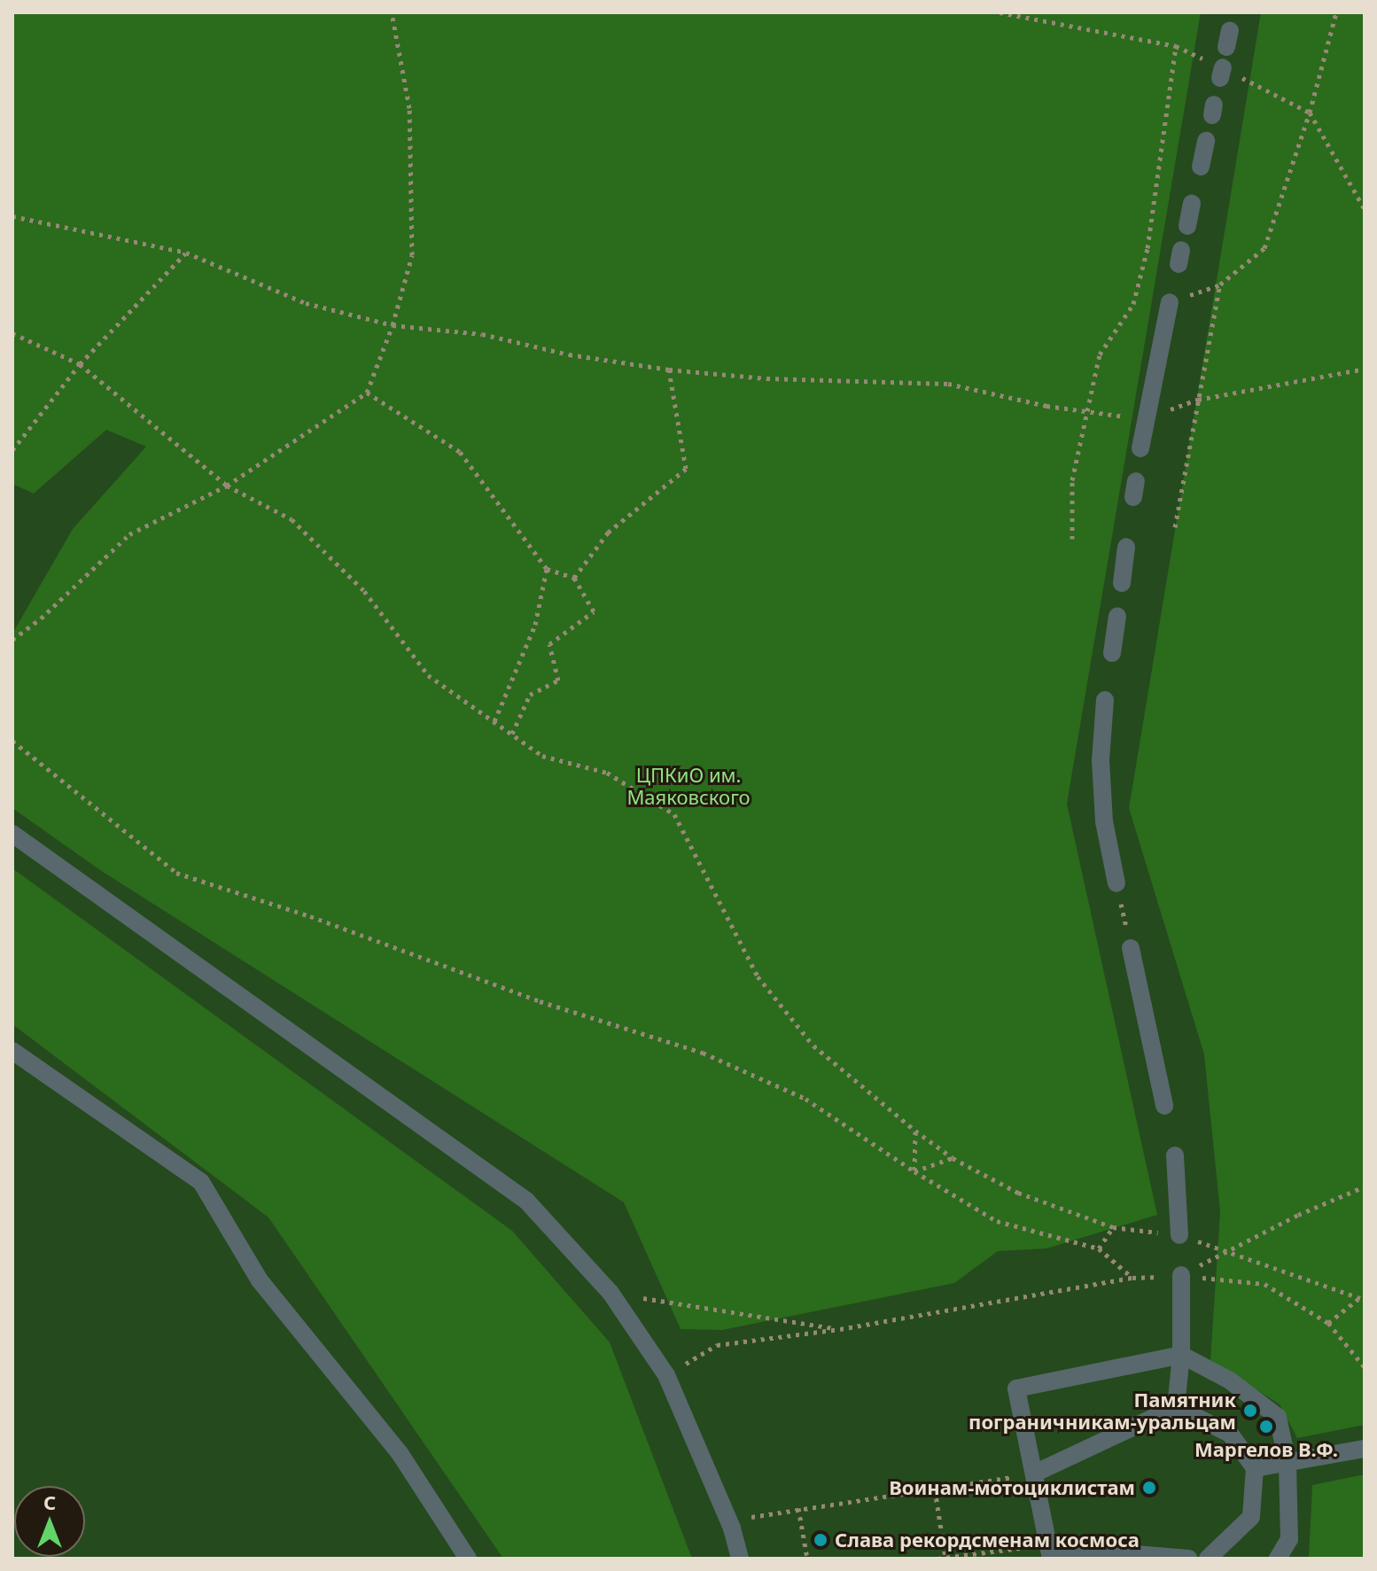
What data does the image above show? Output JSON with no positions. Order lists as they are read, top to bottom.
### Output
{
  "parks": ["ЦПКиО им. Маяковского"],
  "places": [
    "Памятник пограничникам-уральцам",
    "Маргелов В.Ф.",
    "Воинам-мотоциклистам",
    "Слава рекордсменам космоса"
  ],
  "north": "top"
}
